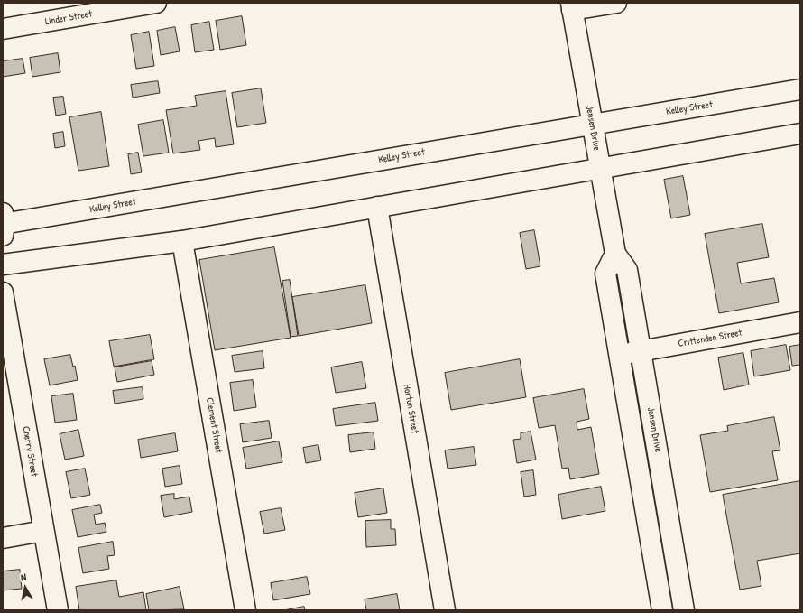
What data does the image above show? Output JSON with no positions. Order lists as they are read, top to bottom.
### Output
{
  "streets": {
    "main road": [
      "Linder Street",
      "Kelley Street",
      "Jensen Drive",
      "Crittenden Street",
      "Horton Street",
      "Clement Street",
      "Cherry Street"
    ]
  },
  "crossings": [
    ["Kelley Street", "Jensen Drive"],
    ["Jensen Drive", "Crittenden Street"]
  ],
  "north": "top"
}
